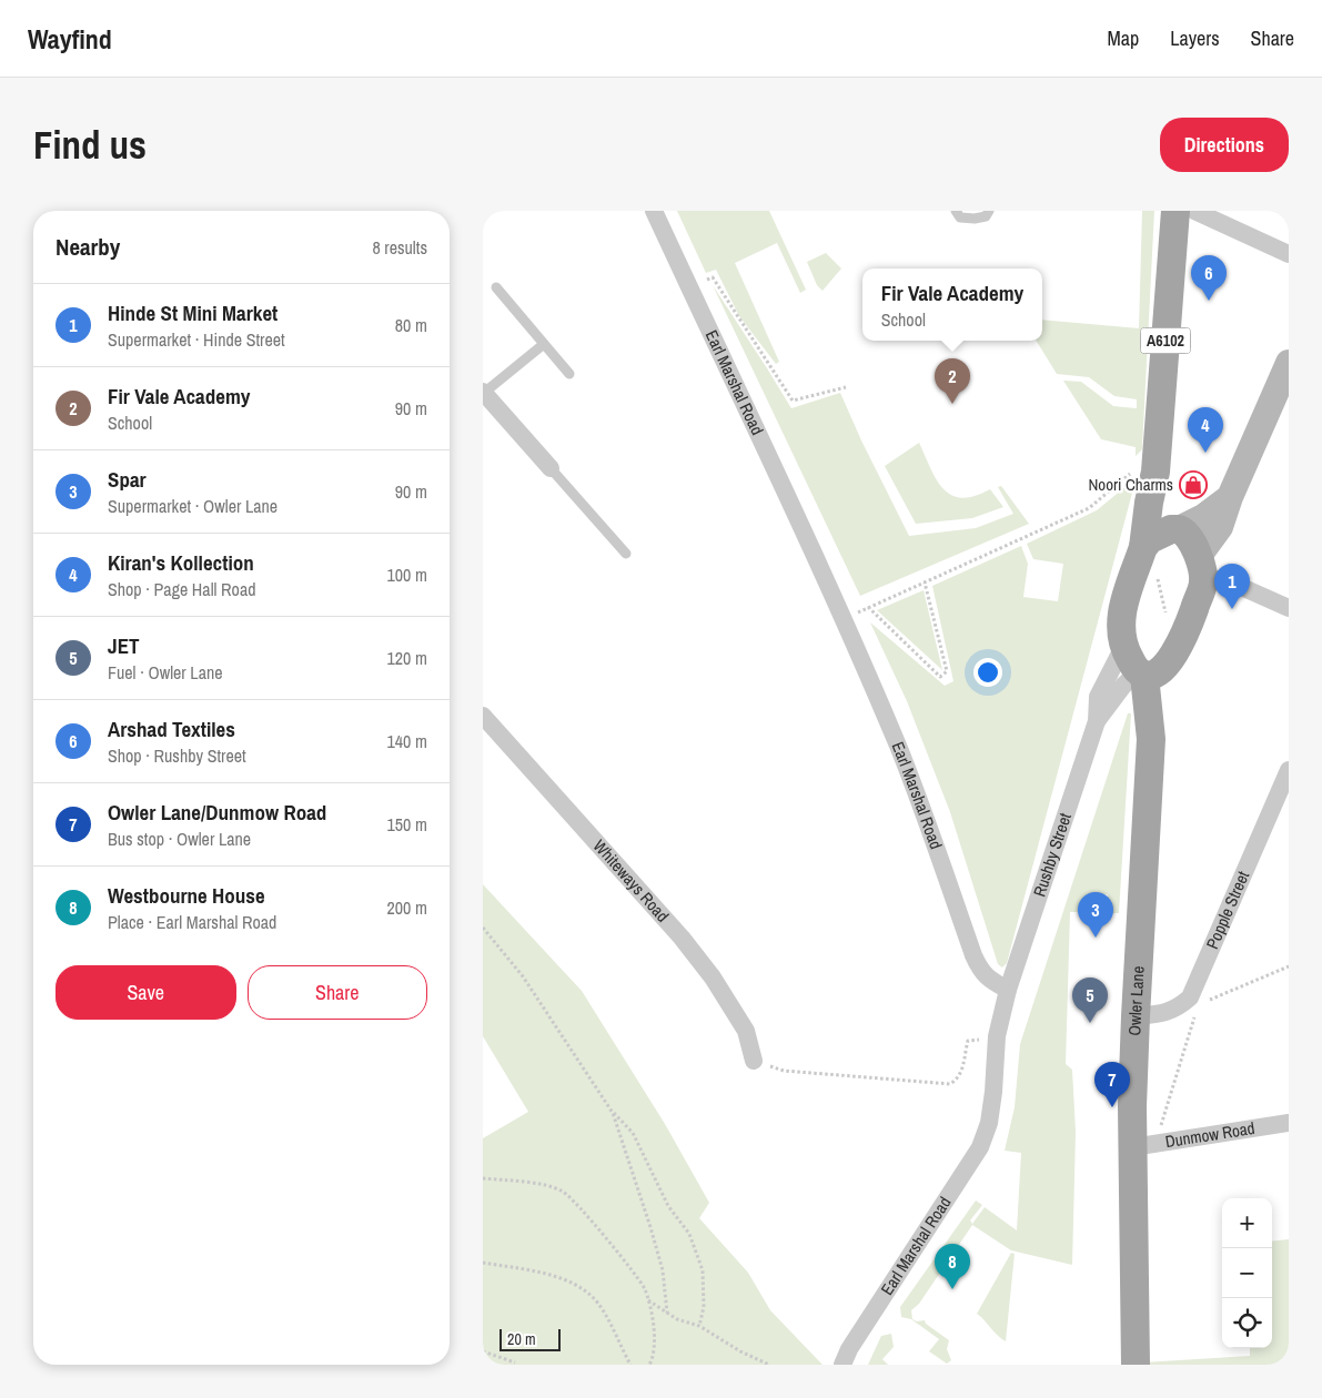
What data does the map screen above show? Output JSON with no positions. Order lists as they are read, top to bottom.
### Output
{
  "streets": {
    "main road": ["A6102", "Owler Lane"],
    "street": [
      "Earl Marshal Road",
      "Rushby Street",
      "Whiteways Road",
      "Popple Street",
      "Dunmow Road"
    ]
  },
  "crossings": [
    ["Earl Marshal Road", "Rushby Street"],
    ["Rushby Street", "Owler Lane"],
    ["Owler Lane", "Dunmow Road"]
  ],
  "places": {
    "shop": ["Noori Charms"]
  },
  "scale_bar": "20 m",
  "page": {
    "header": "Wayfind",
    "nav": ["Map", "Layers", "Share"],
    "buttons": [
      "Directions",
      ["Save", "Share"]
    ],
    "title": "Find us",
    "heading": ["Nearby", "8 results"],
    "pins": [
      "6",
      "2",
      "4",
      "1",
      "3",
      "5",
      "7",
      "8"
    ],
    "popup": ["Fir Vale Academy", "School"],
    "list": [
      {
        "mark": "1",
        "name": "Hinde St Mini Market",
        "note": "Supermarket · Hinde Street",
        "value": "80 m"
      },
      {
        "mark": "2",
        "name": "Fir Vale Academy",
        "note": "School",
        "value": "90 m"
      },
      {
        "mark": "3",
        "name": "Spar",
        "note": "Supermarket · Owler Lane",
        "value": "90 m"
      },
      {
        "mark": "4",
        "name": "Kiran's Kollection",
        "note": "Shop · Page Hall Road",
        "value": "100 m"
      },
      {
        "mark": "5",
        "name": "JET",
        "note": "Fuel · Owler Lane",
        "value": "120 m"
      },
      {
        "mark": "6",
        "name": "Arshad Textiles",
        "note": "Shop · Rushby Street",
        "value": "140 m"
      },
      {
        "mark": "7",
        "name": "Owler Lane/Dunmow Road",
        "note": "Bus stop · Owler Lane",
        "value": "150 m"
      },
      {
        "mark": "8",
        "name": "Westbourne House",
        "note": "Place · Earl Marshal Road",
        "value": "200 m"
      }
    ],
    "map_buttons": ["+", "−"],
    "scale": "20 m"
  }
}
